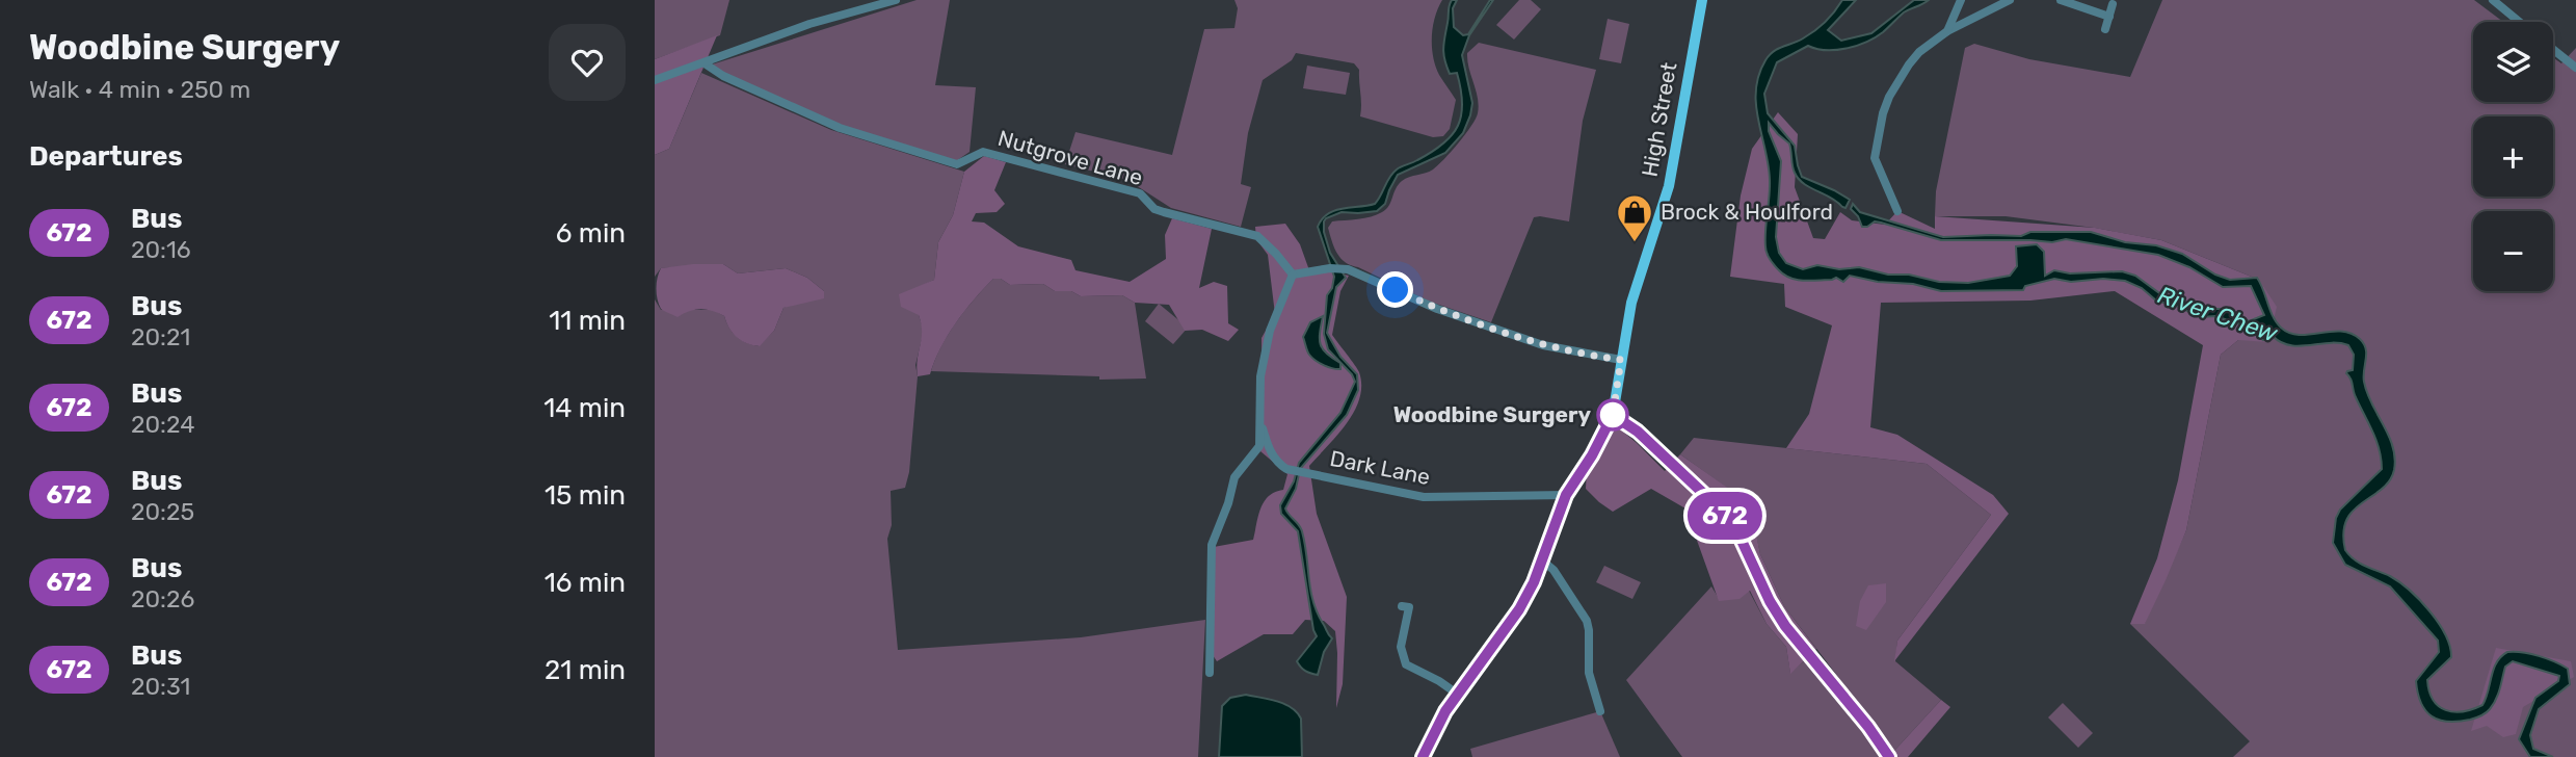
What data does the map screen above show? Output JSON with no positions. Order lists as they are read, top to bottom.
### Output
{
  "streets": {
    "main road": ["High Street"],
    "street": ["Nutgrove Lane", "Dark Lane"]
  },
  "crossings": [
    ["High Street", "Dark Lane"]
  ],
  "water": ["River Chew"],
  "places": {
    "shop": ["Brock & Houlford"],
    "other": ["Woodbine Surgery"]
  },
  "lines": ["bus line 672"],
  "page": {
    "heading": [
      ["Woodbine Surgery", "Walk · 4 min · 250 m"],
      "Departures"
    ],
    "on_map": "672",
    "map_buttons": ["+", "−"],
    "list": [
      {
        "mark": "672",
        "name": "Bus",
        "note": "20:16",
        "value": "6 min"
      },
      {
        "mark": "672",
        "name": "Bus",
        "note": "20:21",
        "value": "11 min"
      },
      {
        "mark": "672",
        "name": "Bus",
        "note": "20:24",
        "value": "14 min"
      },
      {
        "mark": "672",
        "name": "Bus",
        "note": "20:25",
        "value": "15 min"
      },
      {
        "mark": "672",
        "name": "Bus",
        "note": "20:26",
        "value": "16 min"
      },
      {
        "mark": "672",
        "name": "Bus",
        "note": "20:31",
        "value": "21 min"
      }
    ]
  }
}
